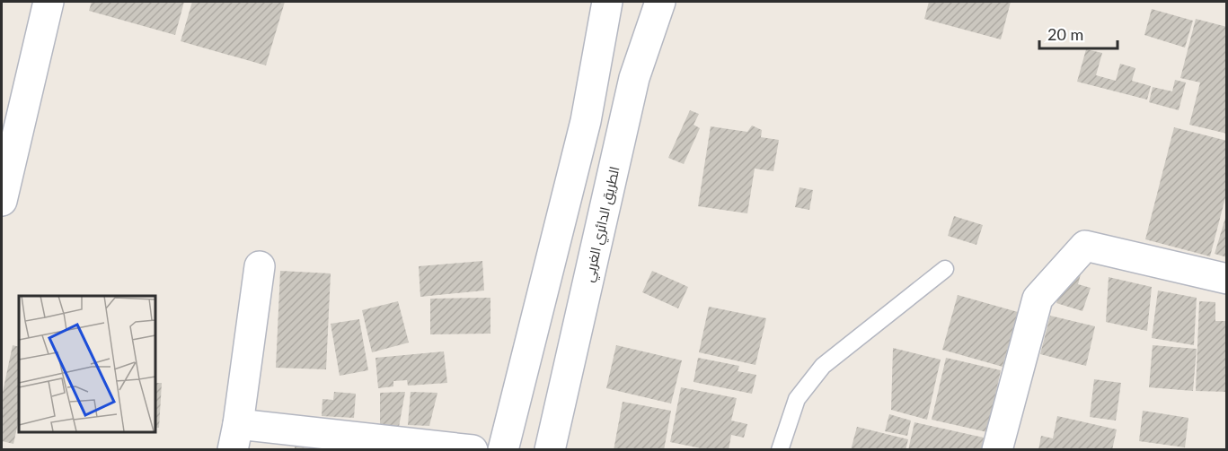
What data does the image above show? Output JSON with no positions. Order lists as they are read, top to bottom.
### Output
{
  "streets": {
    "street": ["الطريق الدائري الغربي"]
  },
  "scale_bar": "20 m"
}
